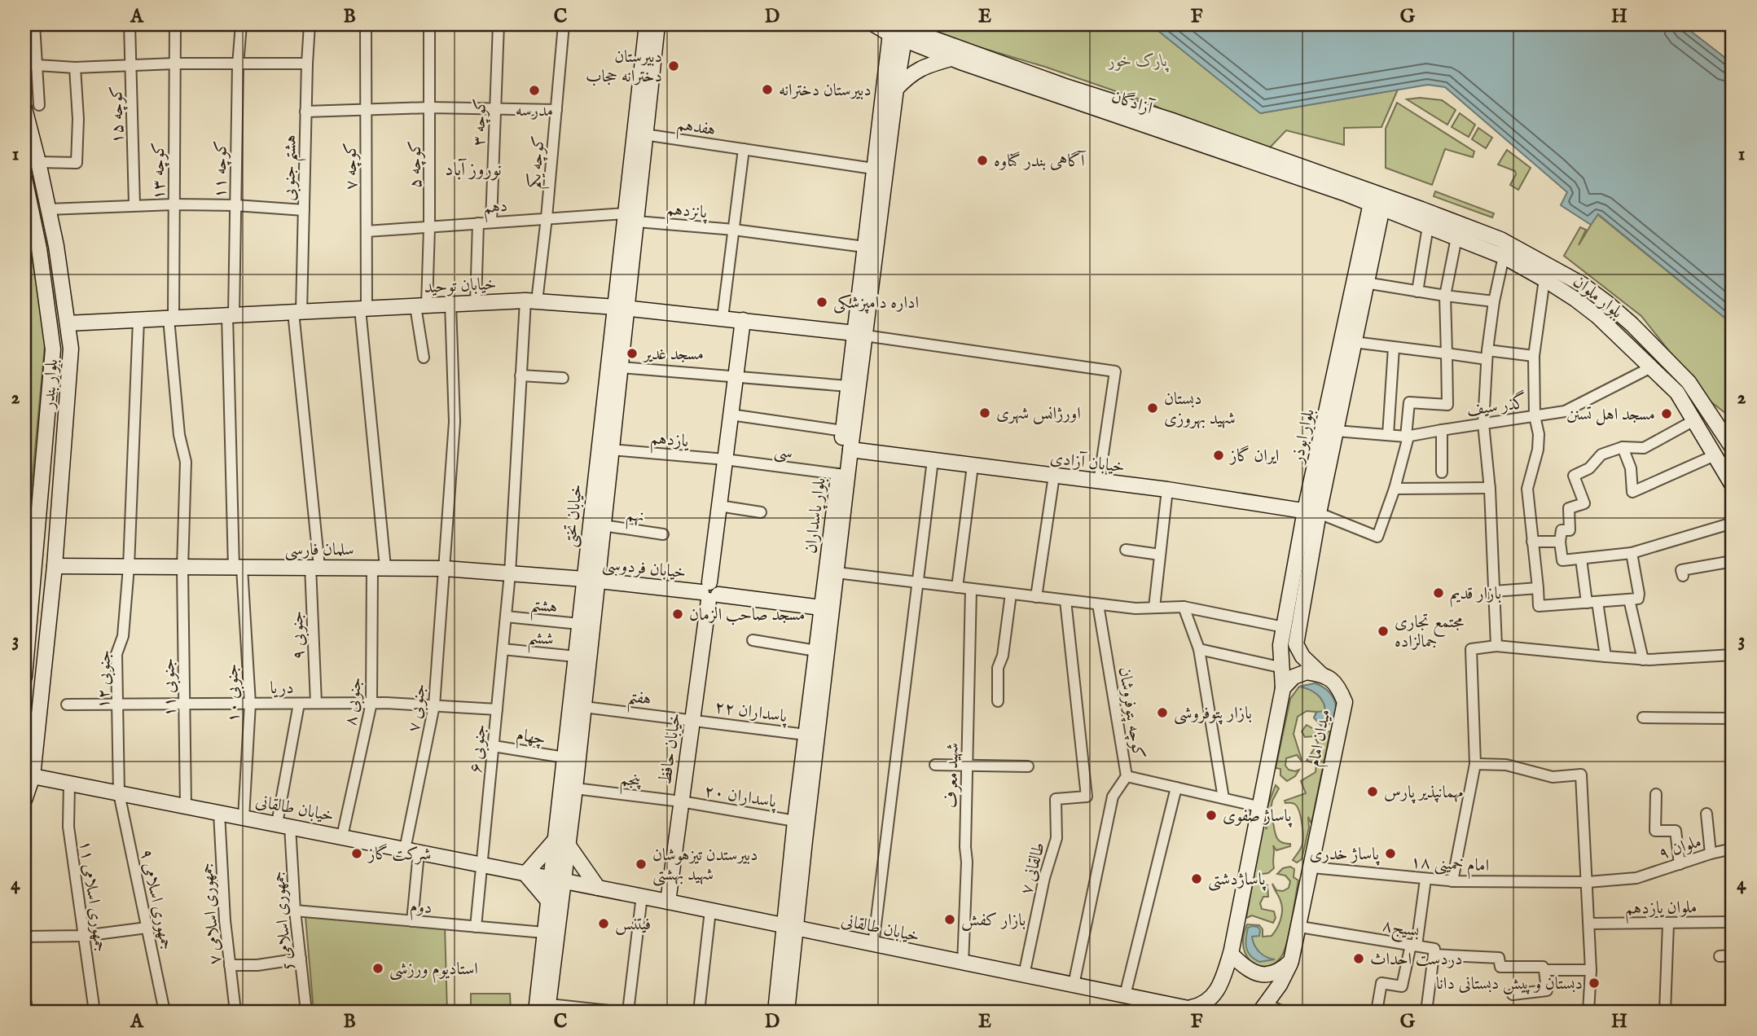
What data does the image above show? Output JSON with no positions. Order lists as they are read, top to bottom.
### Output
{
  "streets": {
    "main road": [
      "آزادگان",
      "خیابان توحید",
      "بلوار ملوان",
      "بلوار بندر",
      "بلوار ابوذر",
      "خیابان آزادی",
      "خیابان تختی",
      "بلوار پاسداران",
      "سلمان فارسی",
      "خیابان فردوسی",
      "میدان امام",
      "خیابان حافظ",
      "خیابان طالقانی"
    ],
    "street": [
      "کوچه ۱۵",
      "کوچه ۳",
      "هفدهم",
      "کوچه یکم",
      "کوچه ۵",
      "کوچه ۷",
      "هشتم جنوبی",
      "کوچه ۱۱",
      "کوچه ۱۳",
      "دهم",
      "پانزدهم",
      "گذر سیف",
      "یازدهم",
      "سی",
      "نهم",
      "هشتم",
      "۹ جنوبی",
      "ششم",
      "۱۲ جنوبی",
      "۱۱ جنوبی",
      "دریا",
      "۱۰ جنوبی",
      "هفتم",
      "۸ جنوبی",
      "۷ جنوبی",
      "پاسداران ۲۲",
      "کوچه پتوفروشان",
      "چهام",
      "۶ جنوبی",
      "شهید معرف",
      "پنجم",
      "پاسداران ۲۰",
      "ملوان ۹",
      "امام خمینی ۱۸",
      "طالقانی ۷",
      "جمهوری اسلامی ۱۱",
      "جمهوری اسلامی ۹",
      "دوم",
      "ملوان یازدهم",
      "جمهوری اسلامی ۷",
      "جمهوری اسلامی 5",
      "بسیج۸"
    ]
  },
  "crossings": [
    ["آزادگان", "بلوار ملوان"],
    ["آزادگان", "بلوار ابوذر"],
    ["آزادگان", "بلوار پاسداران"],
    ["کوچه ۳", "دهم"],
    ["هفدهم", "خیابان تختی"],
    ["هفدهم", "بلوار پاسداران"],
    ["کوچه یکم", "دهم"],
    ["کوچه یکم", "خیابان توحید"],
    ["کوچه یکم", "۶ جنوبی"],
    ["کوچه ۵", "دهم"],
    ["کوچه ۵", "خیابان توحید"],
    ["کوچه ۷", "دهم"],
    ["کوچه ۷", "خیابان توحید"],
    ["کوچه ۷", "۸ جنوبی"],
    ["هشتم جنوبی", "خیابان توحید"],
    ["هشتم جنوبی", "سلمان فارسی"],
    ["هشتم جنوبی", "۹ جنوبی"],
    ["کوچه ۱۱", "خیابان توحید"],
    ["کوچه ۱۱", "سلمان فارسی"],
    ["کوچه ۱۱", "۱۰ جنوبی"],
    ["کوچه ۱۳", "خیابان توحید"],
    ["کوچه ۱۳", "سلمان فارسی"],
    ["کوچه ۱۳", "۱۱ جنوبی"],
    ["دهم", "پانزدهم"],
    ["دهم", "خیابان تختی"],
    ["پانزدهم", "خیابان تختی"],
    ["پانزدهم", "بلوار پاسداران"],
    ["خیابان توحید", "بلوار بندر"],
    ["خیابان توحید", "خیابان تختی"],
    ["خیابان توحید", "بلوار پاسداران"],
    ["خیابان توحید", "۱۲ جنوبی"],
    ["خیابان توحید", "۸ جنوبی"],
    ["خیابان توحید", "۷ جنوبی"],
    ["خیابان توحید", "خیابان حافظ"],
    ["بلوار ملوان", "گذر سیف"],
    ["بلوار ملوان", "بلوار ابوذر"],
    ["بلوار بندر", "سلمان فارسی"],
    ["بلوار بندر", "خیابان طالقانی"],
    ["گذر سیف", "بلوار ابوذر"],
    ["بلوار ابوذر", "خیابان آزادی"],
    ["یازدهم", "سی"],
    ["یازدهم", "خیابان تختی"],
    ["یازدهم", "خیابان حافظ"],
    ["سی", "بلوار پاسداران"],
    ["سی", "خیابان حافظ"],
    ["خیابان آزادی", "بلوار پاسداران"],
    ["نهم", "خیابان تختی"],
    ["خیابان تختی", "سلمان فارسی"],
    ["خیابان تختی", "خیابان فردوسی"],
    ["خیابان تختی", "هشتم"],
    ["خیابان تختی", "ششم"],
    ["خیابان تختی", "هفتم"],
    ["خیابان تختی", "چهام"],
    ["خیابان تختی", "پنجم"],
    ["خیابان تختی", "خیابان طالقانی"],
    ["خیابان تختی", "دوم"],
    ["بلوار پاسداران", "خیابان فردوسی"],
    ["بلوار پاسداران", "پاسداران ۲۲"],
    ["بلوار پاسداران", "پاسداران ۲۰"],
    ["بلوار پاسداران", "خیابان طالقانی"],
    ["سلمان فارسی", "خیابان فردوسی"],
    ["سلمان فارسی", "۹ جنوبی"],
    ["سلمان فارسی", "۱۲ جنوبی"],
    ["سلمان فارسی", "۱۱ جنوبی"],
    ["سلمان فارسی", "۱۰ جنوبی"],
    ["سلمان فارسی", "۸ جنوبی"],
    ["سلمان فارسی", "۷ جنوبی"],
    ["سلمان فارسی", "۶ جنوبی"],
    ["خیابان فردوسی", "خیابان حافظ"],
    ["هشتم", "۶ جنوبی"],
    ["۹ جنوبی", "دریا"],
    ["ششم", "۶ جنوبی"],
    ["۱۲ جنوبی", "دریا"],
    ["۱۲ جنوبی", "خیابان طالقانی"],
    ["۱۲ جنوبی", "جمهوری اسلامی ۹"],
    ["۱۱ جنوبی", "دریا"],
    ["۱۱ جنوبی", "خیابان طالقانی"],
    ["دریا", "۱۰ جنوبی"],
    ["دریا", "۸ جنوبی"],
    ["دریا", "۷ جنوبی"],
    ["دریا", "۶ جنوبی"],
    ["۱۰ جنوبی", "خیابان طالقانی"],
    ["هفتم", "پاسداران ۲۲"],
    ["هفتم", "خیابان حافظ"],
    ["۸ جنوبی", "خیابان طالقانی"],
    ["۷ جنوبی", "خیابان طالقانی"],
    ["۷ جنوبی", "دوم"],
    ["پاسداران ۲۲", "خیابان حافظ"],
    ["چهام", "۶ جنوبی"],
    ["میدان امام", "امام خمینی ۱۸"],
    ["میدان امام", "بسیج۸"],
    ["۶ جنوبی", "خیابان طالقانی"],
    ["۶ جنوبی", "دوم"],
    ["خیابان حافظ", "پنجم"],
    ["خیابان حافظ", "پاسداران ۲۰"],
    ["خیابان حافظ", "خیابان طالقانی"],
    ["شهید معرف", "خیابان طالقانی"],
    ["پنجم", "پاسداران ۲۰"],
    ["خیابان طالقانی", "طالقانی ۷"],
    ["خیابان طالقانی", "جمهوری اسلامی ۱۱"],
    ["خیابان طالقانی", "جمهوری اسلامی ۹"],
    ["خیابان طالقانی", "جمهوری اسلامی ۷"],
    ["خیابان طالقانی", "جمهوری اسلامی 5"],
    ["ملوان ۹", "امام خمینی ۱۸"],
    ["دوم", "جمهوری اسلامی 5"]
  ],
  "districts": ["نوروز آباد"],
  "parks": ["پارک خور"],
  "places": [
    "دبیرستان دخترانه حجاب",
    "دبیرستان دخترانه",
    "مدرسه",
    "آگاهی بندر گناوه",
    "اداره دامپزشکی",
    "مسجد غدیر",
    "دبستان شهید بهروزی",
    "اورژانس شهری",
    "مسجد اهل تسنن",
    "ایران گاز",
    "بازار قدیم",
    "مسجد صاحب الزمان",
    "مجتمع تجاری جمالزاده",
    "بازار پتوفروشی",
    "مهمانپذیر پارس",
    "پاساژ صفوی",
    "شرکت گاز",
    "پاساژ خدری",
    "دبیرستدن تیزهوشان شهید بهشتی",
    "پاساژدشتی",
    "بازار کفش",
    "فیتنس",
    "دردست احداث",
    "استادیوم ورزشی",
    "دبستان و پیش دبستانی دانا"
  ],
  "grid": {
    "columns": [
      "A",
      "B",
      "C",
      "D",
      "E",
      "F",
      "G",
      "H"
    ],
    "rows": [
      "1",
      "2",
      "3",
      "4"
    ]
  }
}
